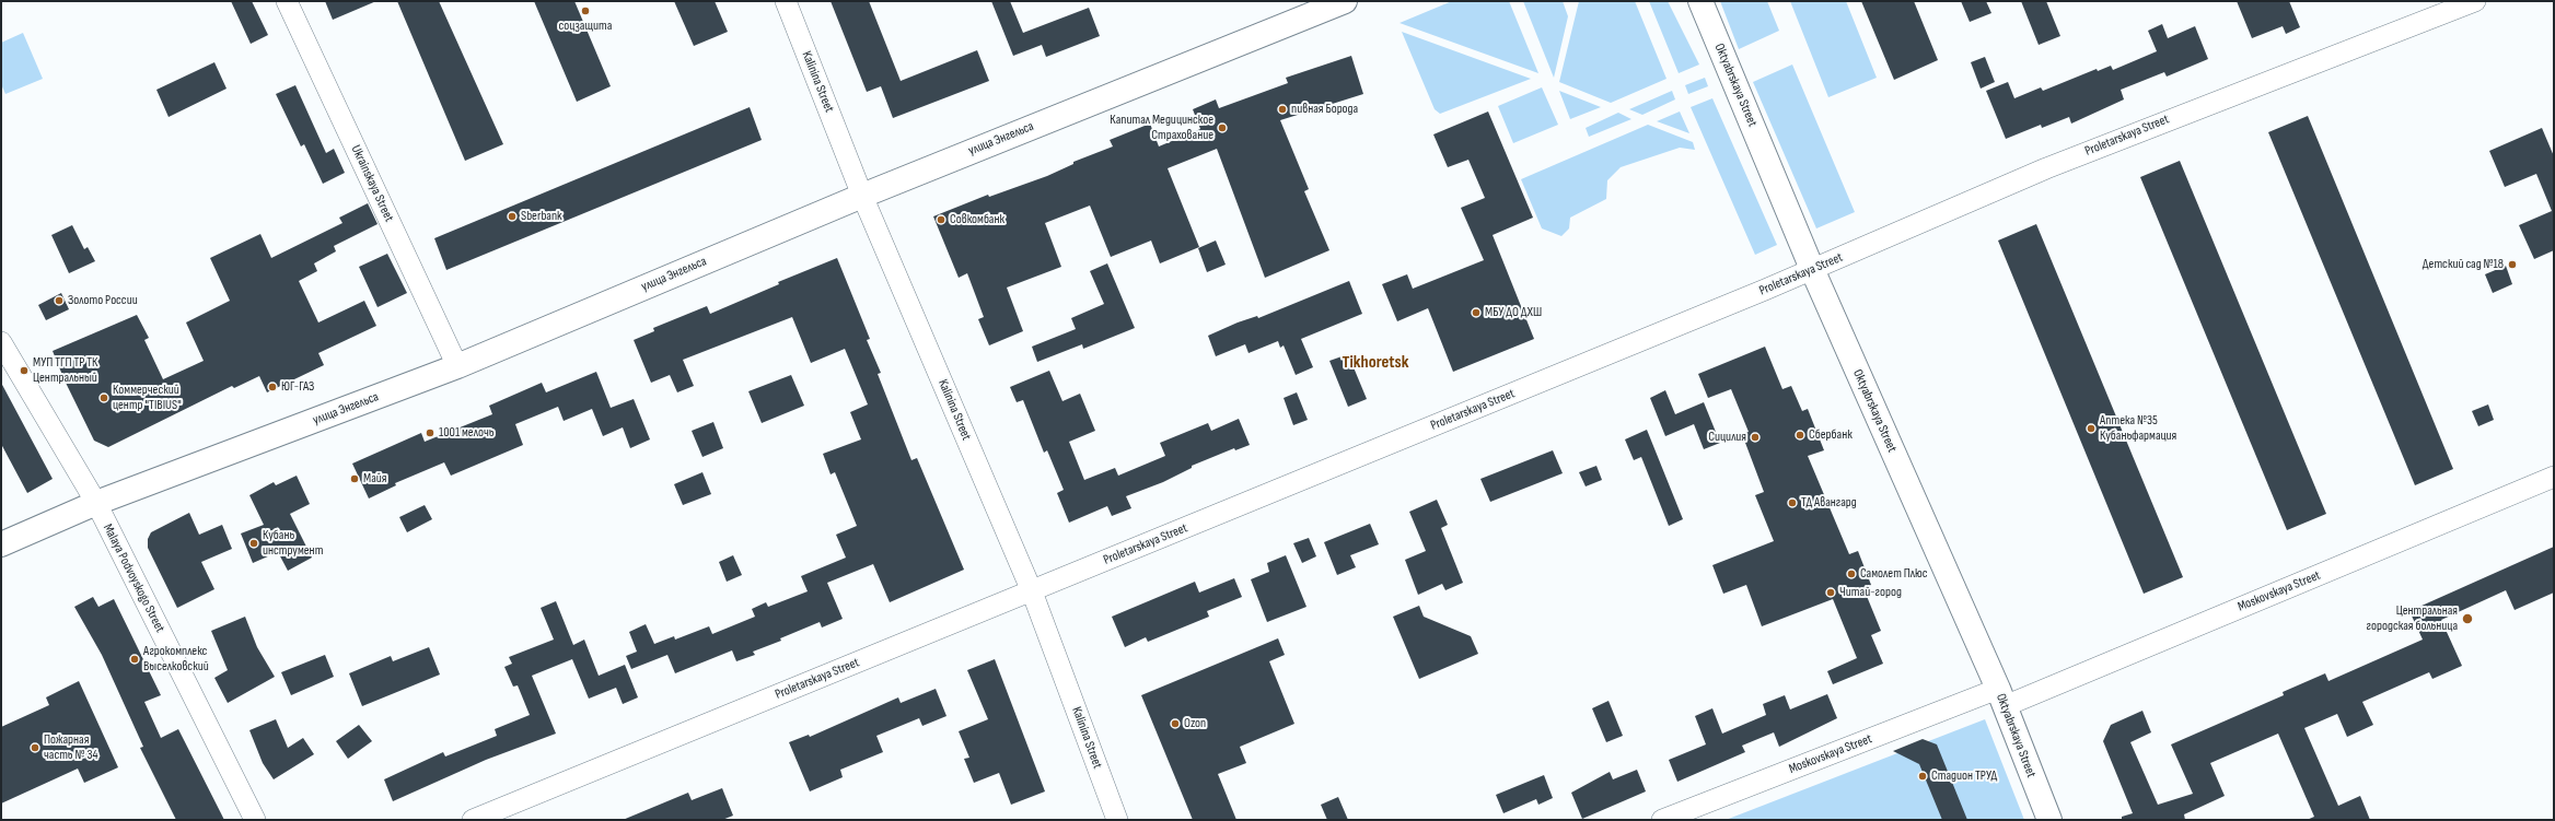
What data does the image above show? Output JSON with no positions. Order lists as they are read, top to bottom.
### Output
{
  "streets": {
    "main road": ["Oktyabrskaya Street", "улица Энгельса"],
    "street": [
      "Kalinina Street",
      "Proletarskaya Street",
      "Ukrainskaya Street",
      "Malaya Podvoyskogo Street",
      "Moskovskaya Street"
    ]
  },
  "crossings": [
    ["Kalinina Street", "Proletarskaya Street"],
    ["Kalinina Street", "улица Энгельса"],
    ["Oktyabrskaya Street", "Proletarskaya Street"],
    ["Oktyabrskaya Street", "Moskovskaya Street"],
    ["улица Энгельса", "Ukrainskaya Street"],
    ["улица Энгельса", "Malaya Podvoyskogo Street"]
  ],
  "districts": ["Tikhoretsk"],
  "places": [
    "соцзащита",
    "пивная Борода",
    "Капитал Медицинское Страхование",
    "Sberbank",
    "Совкомбанк",
    "Детский сад №18",
    "Золото России",
    "МБУ ДО ДХШ",
    "МУП ТГП ТР ТК Центральный",
    "ЮГ-ГАЗ",
    "Коммерческий центр \"TIBIUS\"",
    "Аптека №35 Кубаньфармация",
    "1001 мелочь",
    "Сбербанк",
    "Сицилия",
    "Майя",
    "ТД Авангард",
    "Кубань инструмент",
    "Самолет Плюс",
    "Читай-город",
    "Центральная городская больница",
    "Агрокомплекс Выселковский",
    "Ozon",
    "Пожарная часть № 34",
    "Стадион ТРУД"
  ]
}
